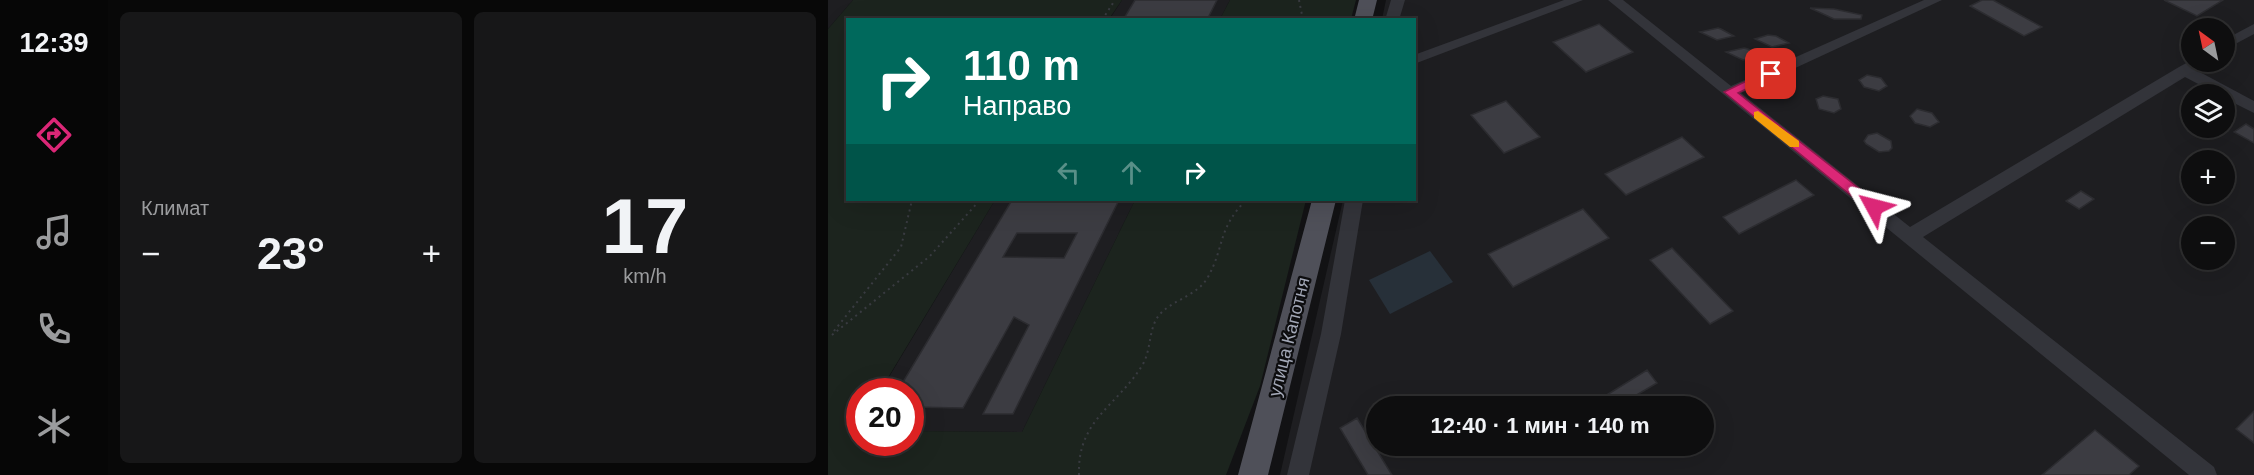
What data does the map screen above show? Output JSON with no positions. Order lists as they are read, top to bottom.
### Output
{
  "streets": {
    "main road": ["улица Капотня"]
  },
  "north": "top left",
  "page": {
    "tabs": "12:39",
    "tile": [
      "Климат",
      ["17", "km/h"]
    ],
    "map_buttons": ["+", "−"],
    "turn": ["110 m", "Направо"],
    "heat": ["−", "23°", "+"],
    "limit": "20",
    "trip": "12:40 · 1 мин · 140 m"
  }
}
